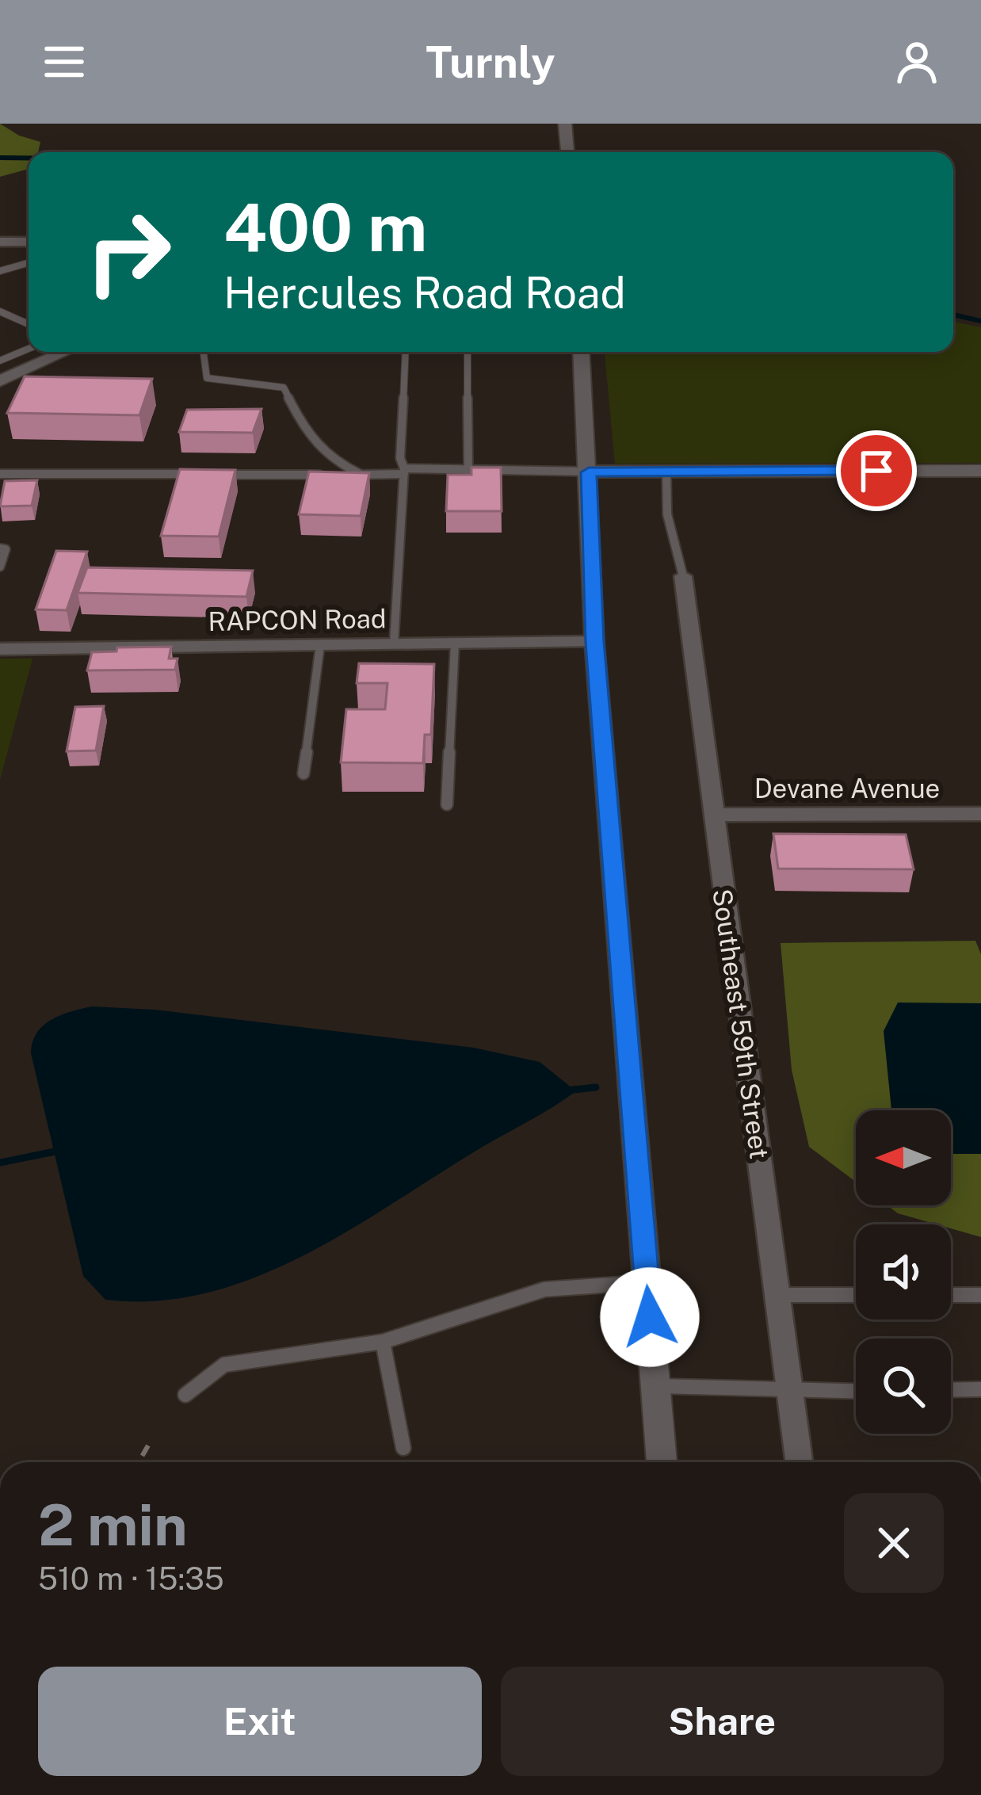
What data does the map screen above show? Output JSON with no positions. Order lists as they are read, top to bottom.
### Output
{
  "streets": {
    "street": ["RAPCON Road", "Devane Avenue", "Southeast 59th Street"]
  },
  "crossings": [
    ["Devane Avenue", "Southeast 59th Street"]
  ],
  "north": "left",
  "page": {
    "header": "Turnly",
    "turn": ["400 m", "Hercules Road Road"],
    "heading": ["2 min", "510 m · 15:35"],
    "buttons": ["Exit", "Share"]
  }
}
